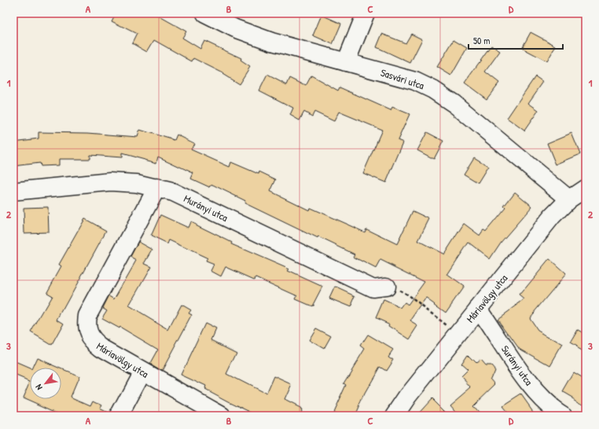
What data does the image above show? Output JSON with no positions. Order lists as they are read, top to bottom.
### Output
{
  "streets": {
    "street": [
      "Sasvári utca",
      "Murányi utca",
      "Máriavölgy utca",
      "Surányi utca"
    ]
  },
  "crossings": [
    ["Sasvári utca", "Máriavölgy utca"],
    ["Murányi utca", "Máriavölgy utca"],
    ["Máriavölgy utca", "Surányi utca"]
  ],
  "scale_bar": "50 m",
  "north": "bottom left",
  "grid": {
    "columns": [
      "A",
      "B",
      "C",
      "D"
    ],
    "rows": ["1", "2", "3"]
  }
}
